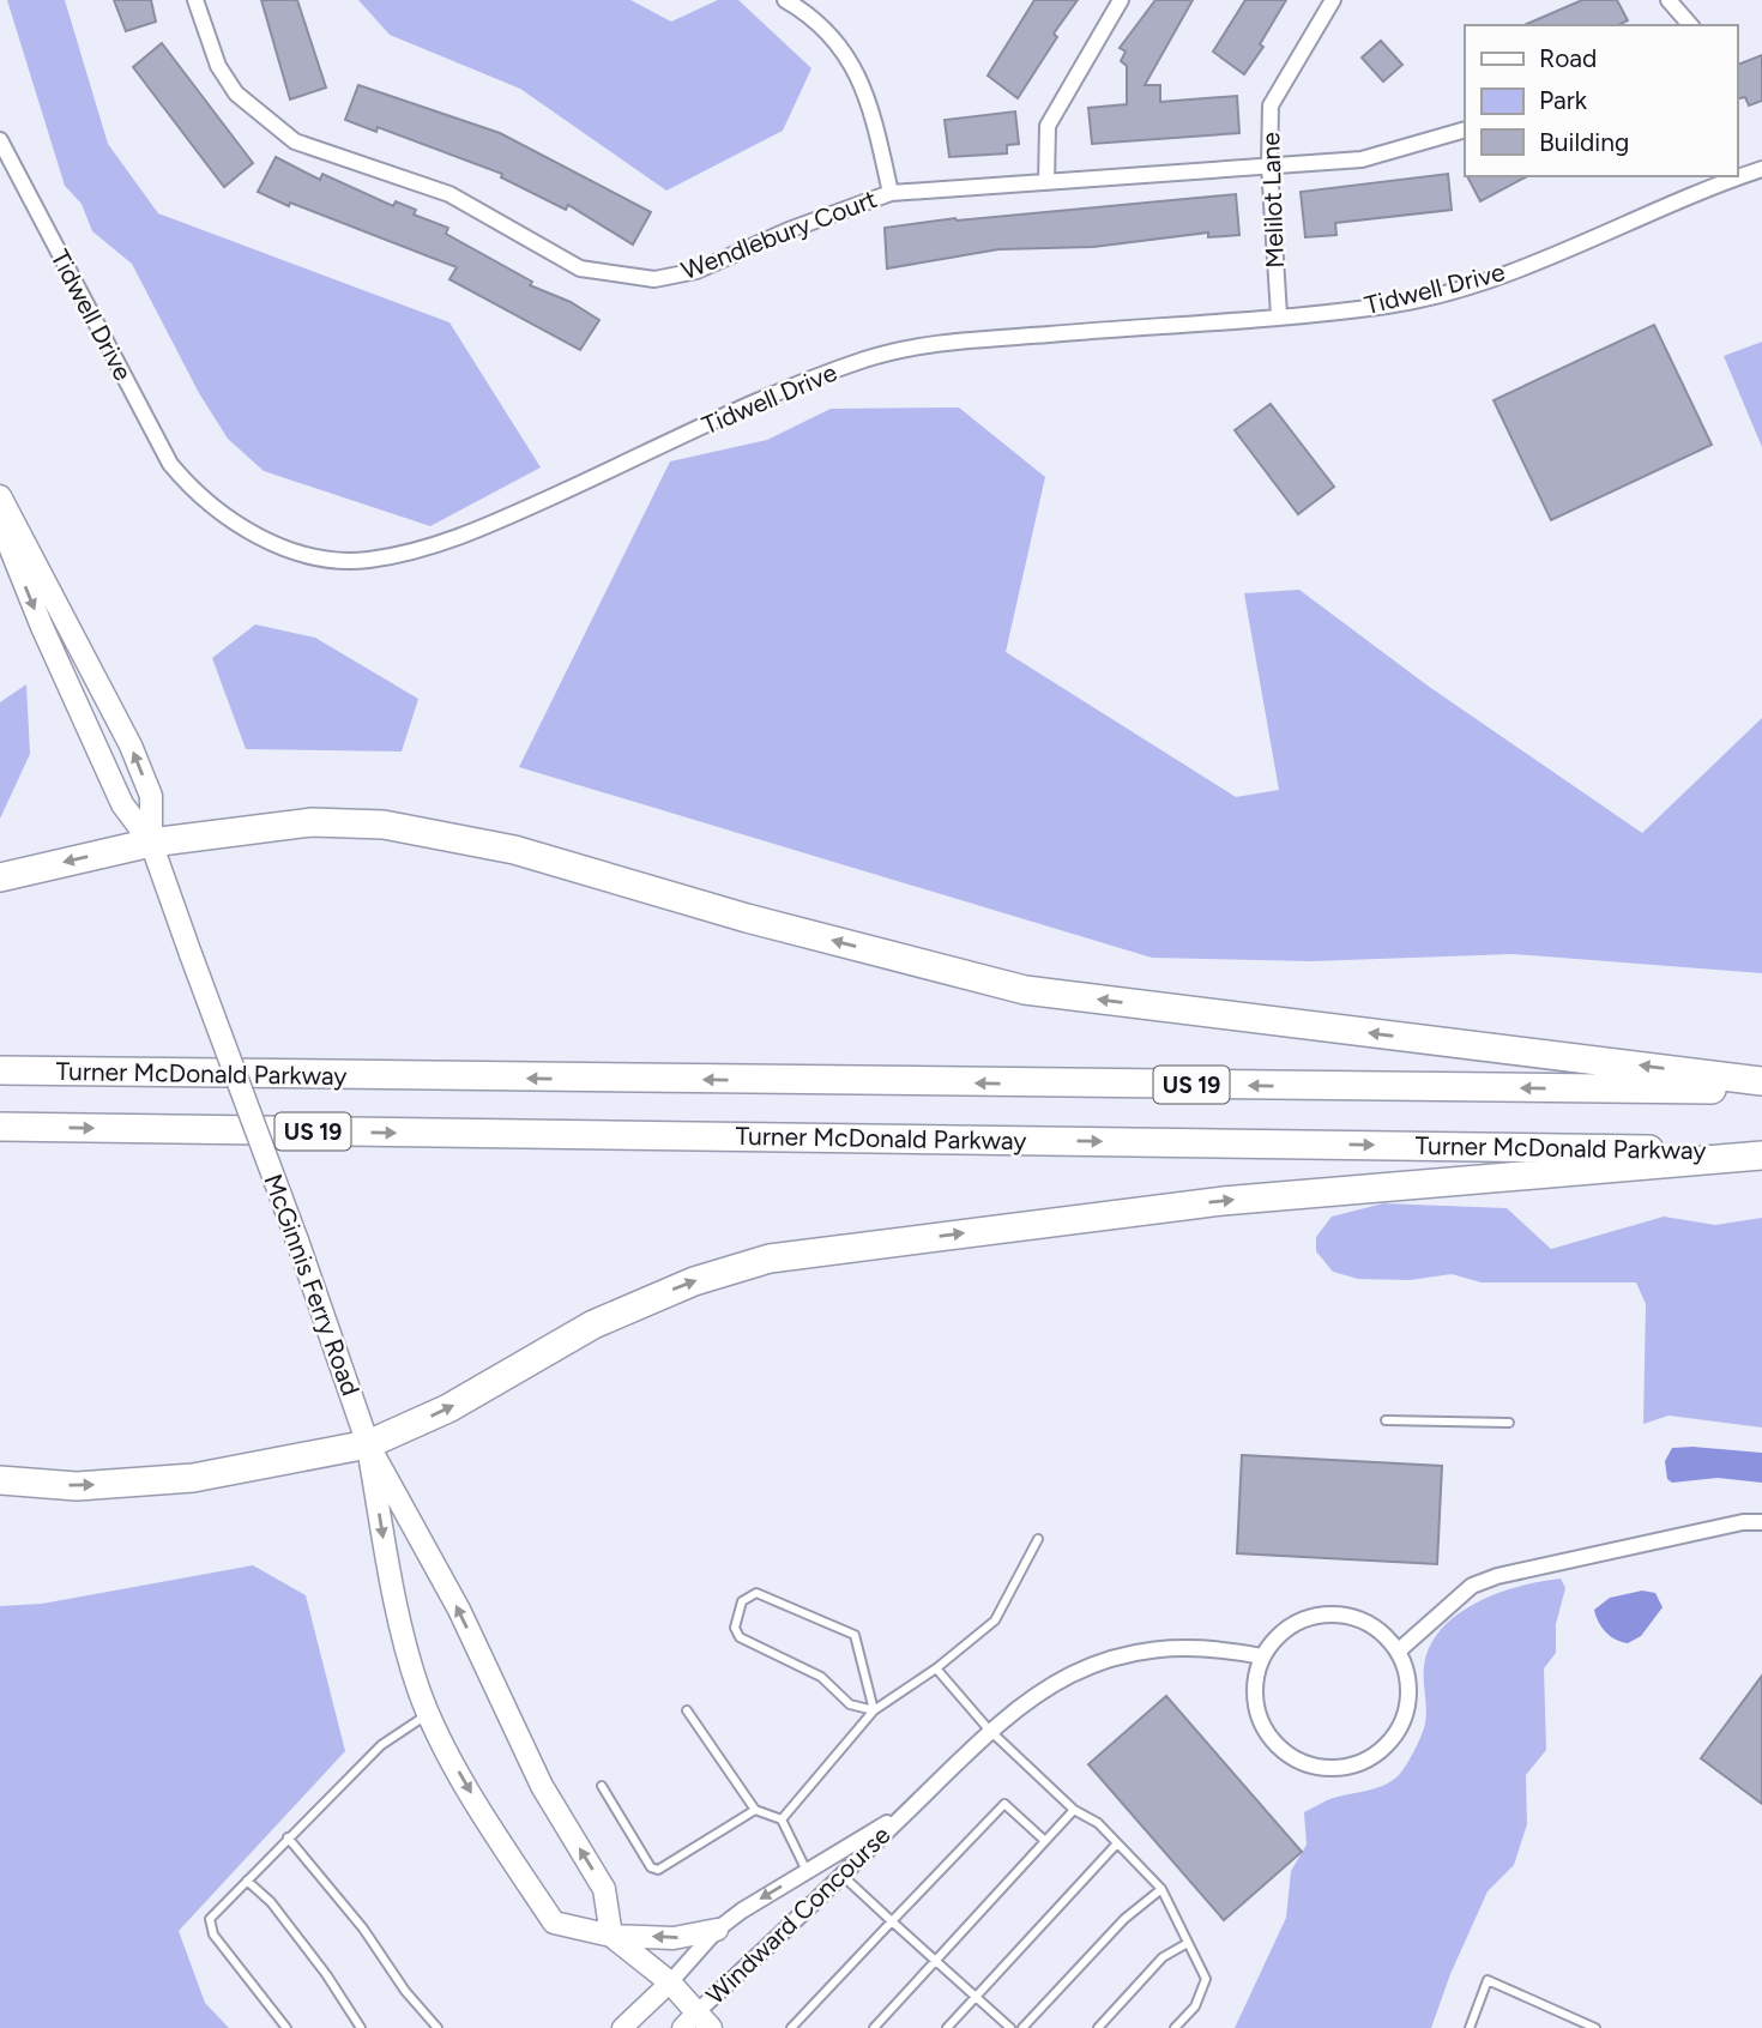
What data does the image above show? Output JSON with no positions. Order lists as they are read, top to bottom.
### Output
{
  "streets": {
    "highway": ["Turner McDonald Parkway", "US 19"],
    "main road": ["McGinnis Ferry Road"],
    "street": [
      "Melilot Lane",
      "Wendlebury Court",
      "Tidwell Drive",
      "Windward Concourse"
    ]
  },
  "crossings": [
    ["Melilot Lane", "Wendlebury Court"],
    ["Melilot Lane", "Tidwell Drive"],
    ["McGinnis Ferry Road", "Windward Concourse"]
  ],
  "legend": ["Road", "Park", "Building"]
}
